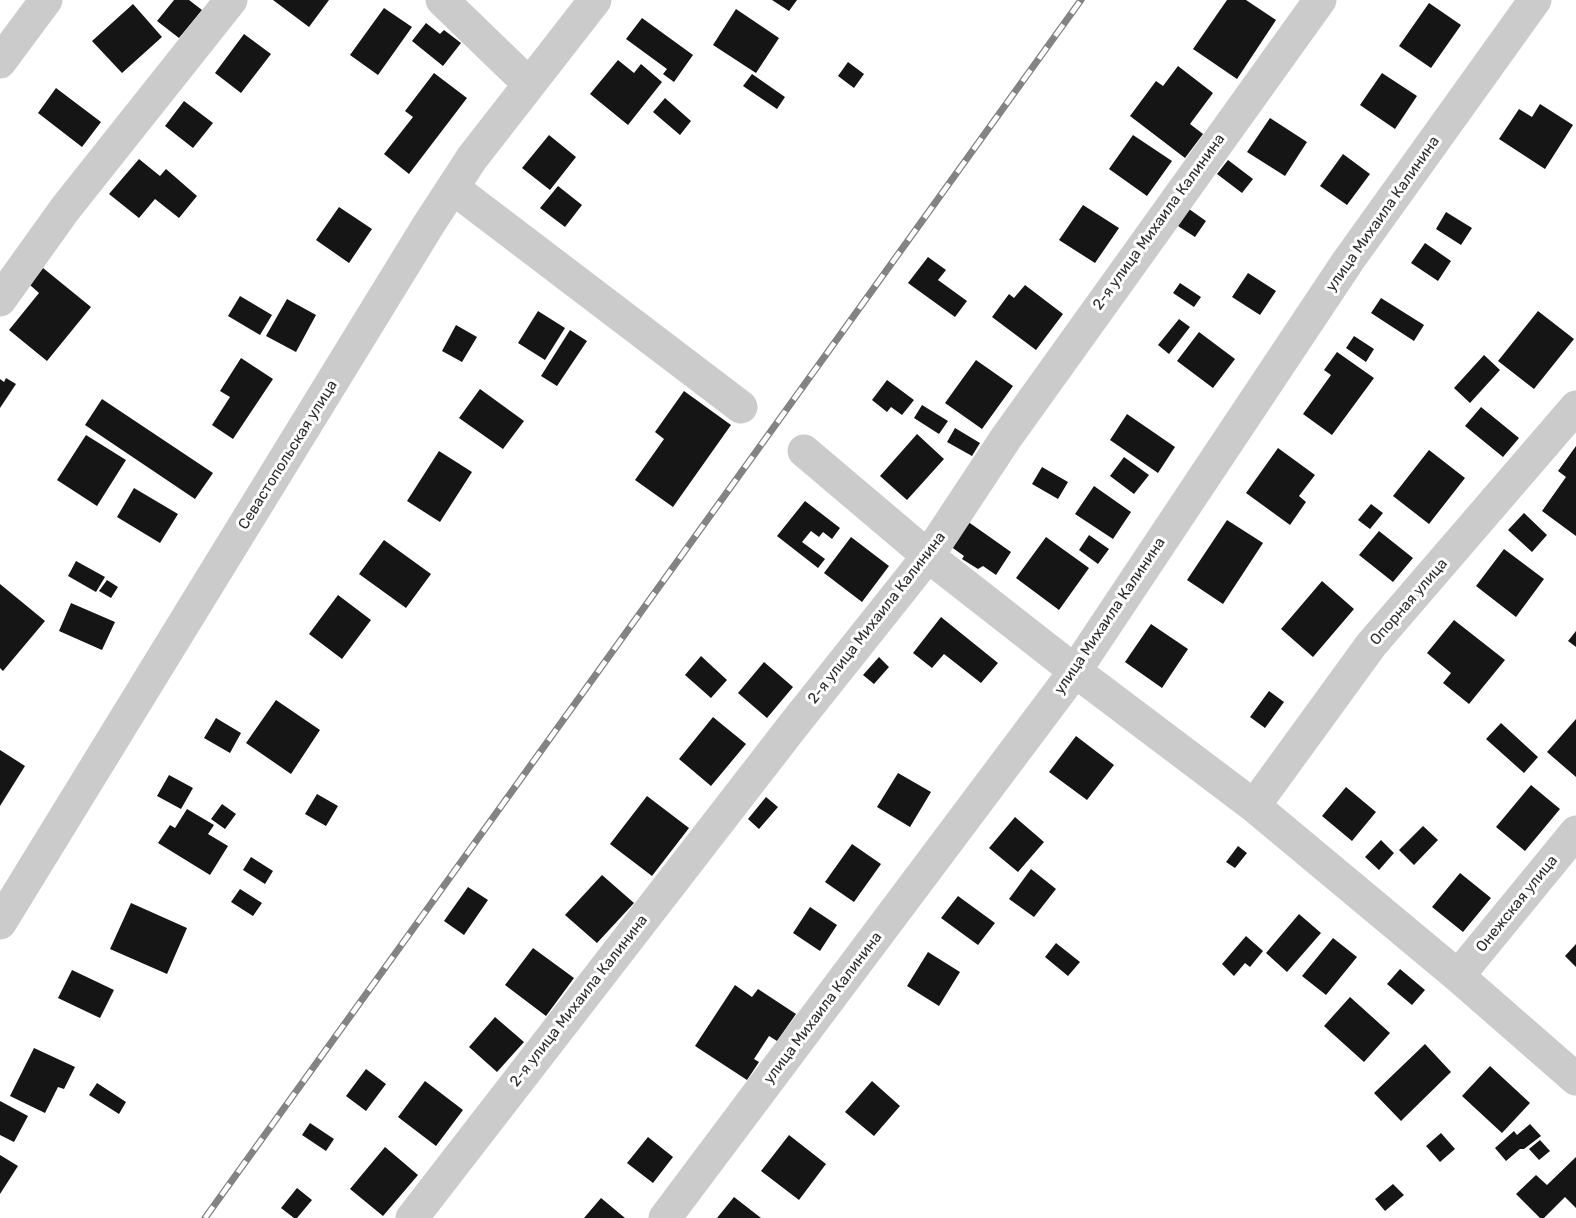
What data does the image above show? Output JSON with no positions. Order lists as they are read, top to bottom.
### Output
{
  "streets": {
    "street": [
      "улица Михаила Калинина",
      "2-я улица Михаила Калинина",
      "Севастопольская улица",
      "Опорная улица",
      "Онежская улица"
    ]
  }
}
